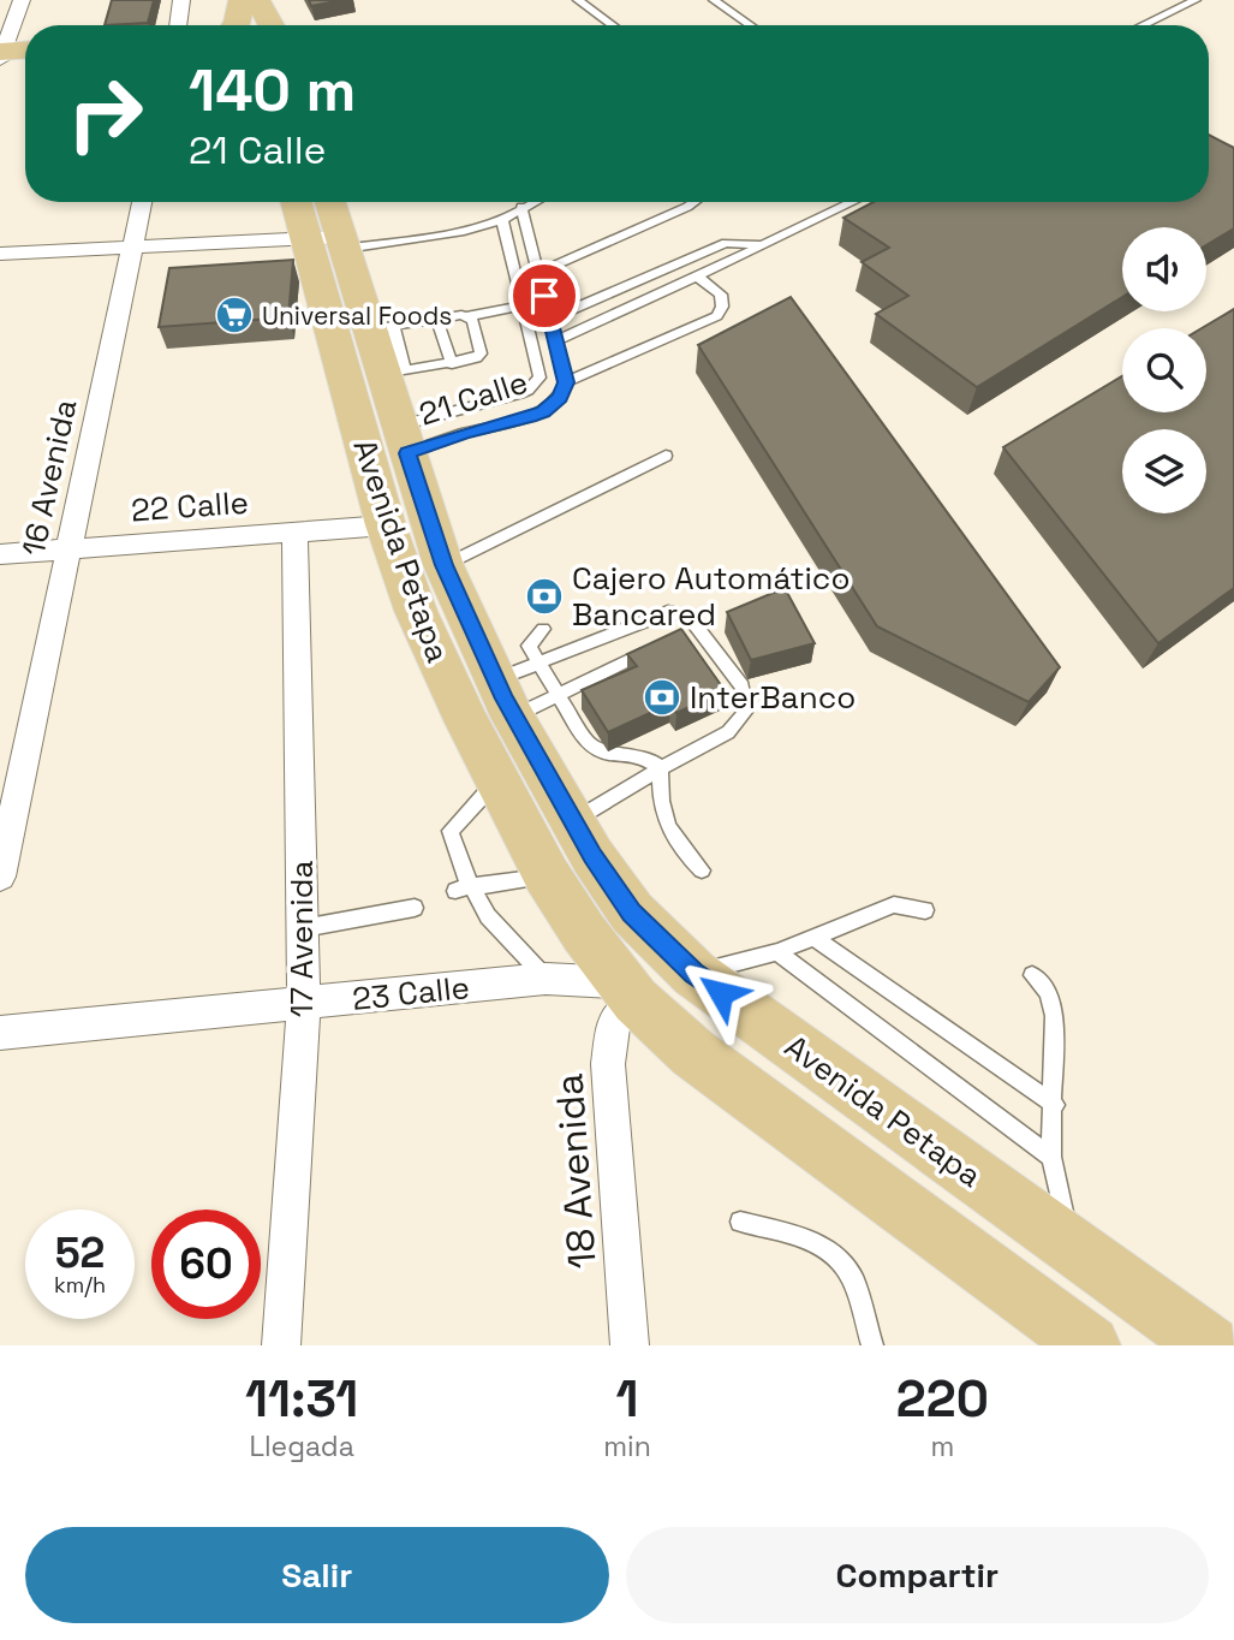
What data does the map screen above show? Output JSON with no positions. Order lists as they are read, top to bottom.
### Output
{
  "streets": {
    "main road": ["Avenida Petapa"],
    "street": [
      "16 Avenida",
      "22 Calle",
      "17 Avenida",
      "23 Calle",
      "18 Avenida"
    ],
    "lane": ["21 Calle"]
  },
  "crossings": [
    ["21 Calle", "Avenida Petapa"],
    ["16 Avenida", "22 Calle"],
    ["22 Calle", "Avenida Petapa"],
    ["22 Calle", "17 Avenida"],
    ["Avenida Petapa", "23 Calle"],
    ["Avenida Petapa", "18 Avenida"],
    ["17 Avenida", "23 Calle"],
    ["23 Calle", "18 Avenida"]
  ],
  "places": {
    "supermarket": ["Universal Foods"],
    "bank": ["Cajero Automático Bancared", "InterBanco"]
  },
  "page": {
    "turn": ["140 m", "21 Calle"],
    "speed": "52 km/h",
    "limit": "60",
    "eta": [
      "11:31",
      "Llegada",
      "1",
      "min",
      "220",
      "m"
    ],
    "buttons": ["Salir", "Compartir"]
  }
}
